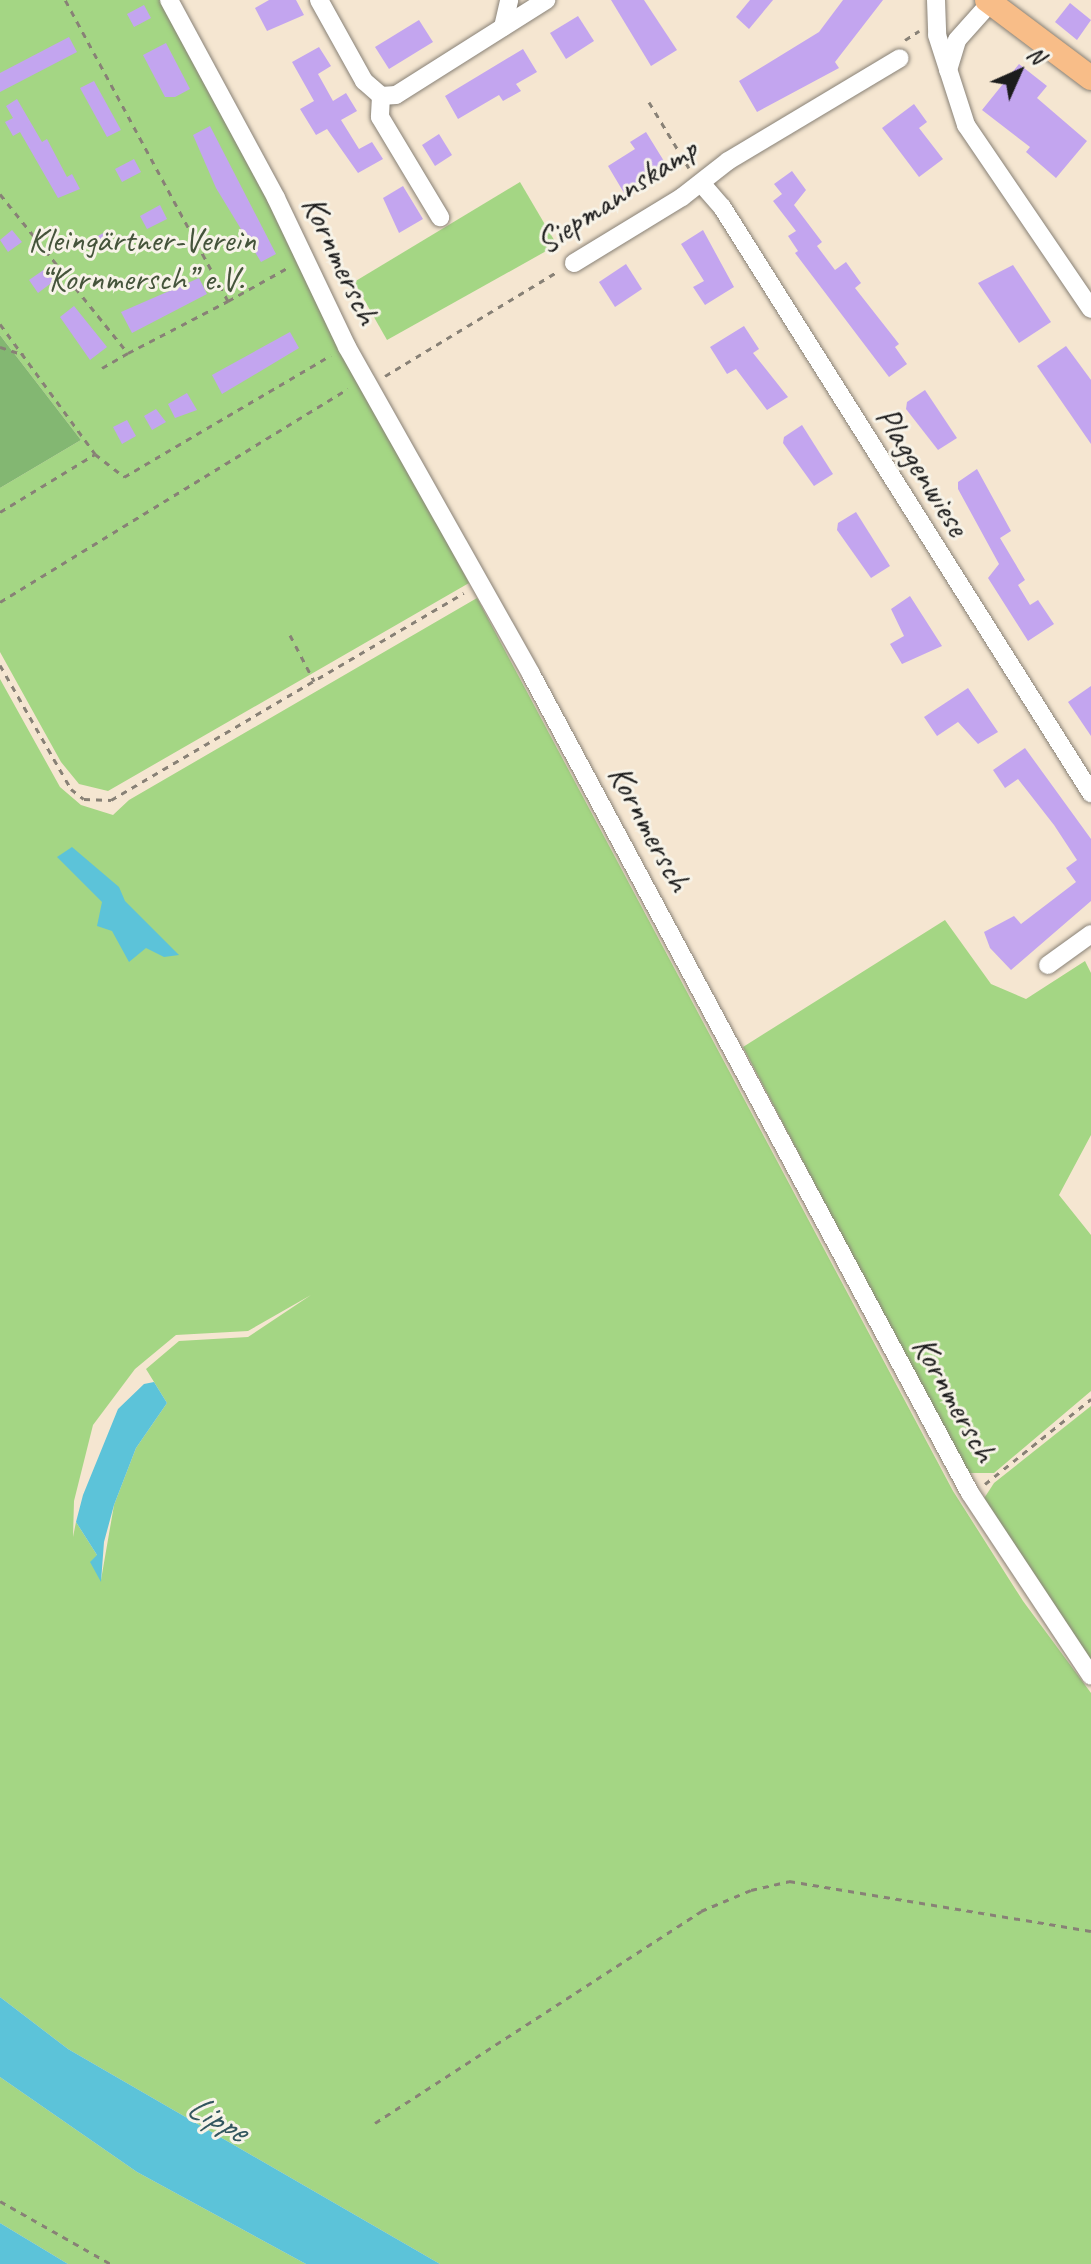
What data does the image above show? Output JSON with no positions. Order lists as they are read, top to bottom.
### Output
{
  "streets": {
    "street": ["Siepmannskamp", "Kornmersch", "Plaggenwiese"]
  },
  "crossings": [
    ["Siepmannskamp", "Kornmersch"],
    ["Siepmannskamp", "Plaggenwiese"]
  ],
  "water": ["Lippe"],
  "parks": ["Kleingärtner-Verein “Kornmersch” e.V."],
  "north": "top right"
}
